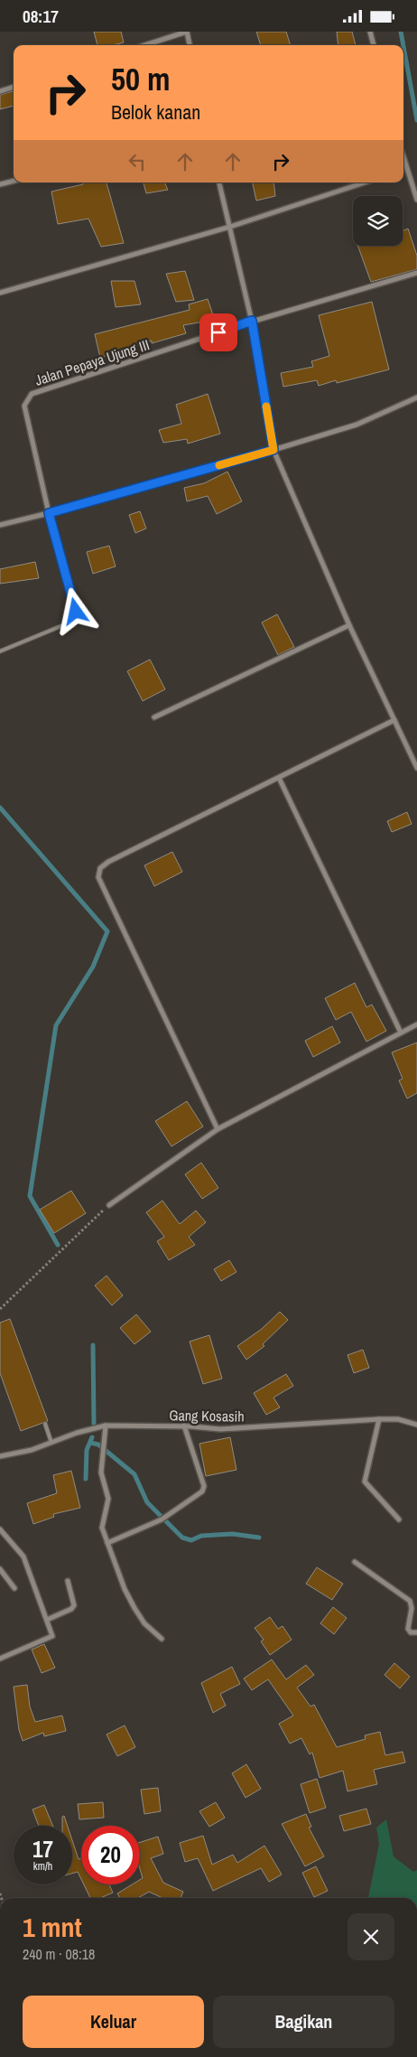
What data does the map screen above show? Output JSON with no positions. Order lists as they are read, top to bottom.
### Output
{
  "streets": {
    "street": ["Jalan Pepaya Ujung III", "Gang Kosasih"]
  },
  "page": {
    "status": "08:17",
    "turn": ["50 m", "Belok kanan"],
    "speed": "17 km/h",
    "limit": "20",
    "heading": ["1 mnt", "240 m · 08:18"],
    "buttons": ["Keluar", "Bagikan"]
  }
}
